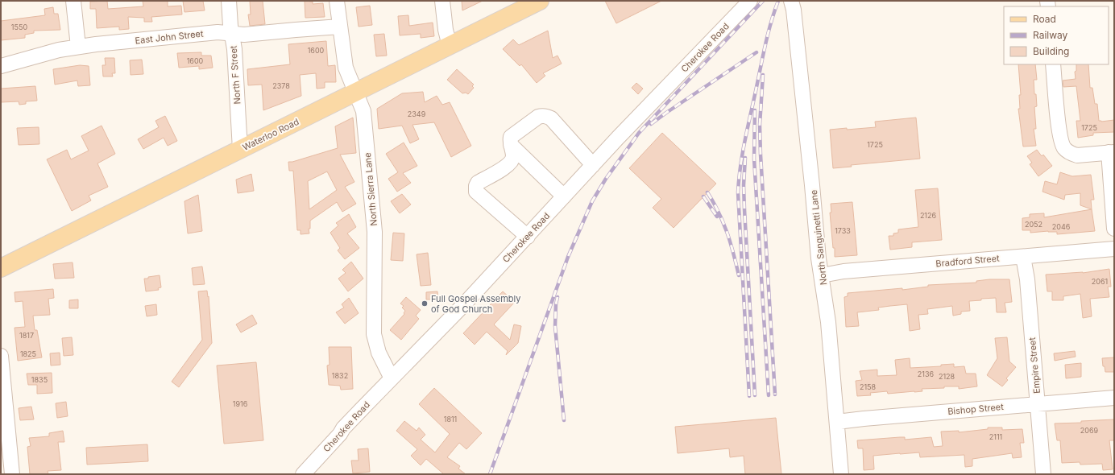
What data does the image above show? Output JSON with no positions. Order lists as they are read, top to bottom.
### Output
{
  "streets": {
    "main road": ["Waterloo Road"],
    "street": [
      "East John Street",
      "Cherokee Road",
      "North F Street",
      "North Sierra Lane",
      "North Sanguinetti Lane",
      "Bradford Street",
      "Empire Street",
      "Bishop Street"
    ]
  },
  "crossings": [
    ["East John Street", "North F Street"],
    ["East John Street", "North Sierra Lane"],
    ["Cherokee Road", "North Sierra Lane"],
    ["North F Street", "Waterloo Road"],
    ["Waterloo Road", "North Sierra Lane"],
    ["North Sanguinetti Lane", "Bradford Street"],
    ["North Sanguinetti Lane", "Bishop Street"],
    ["Bradford Street", "Empire Street"],
    ["Empire Street", "Bishop Street"]
  ],
  "places": ["Full Gospel Assembly of God Church"],
  "house_numbers": [
    "1550",
    "1600",
    "1600",
    "2378",
    "2349",
    "1725",
    "1725",
    "2126",
    "2052",
    "2046",
    "1733",
    "2061",
    "1817",
    "1825",
    "2136",
    "1832",
    "2128",
    "1835",
    "2158",
    "1916",
    "1811",
    "2069",
    "2111"
  ],
  "legend": ["Road", "Railway", "Building"]
}
